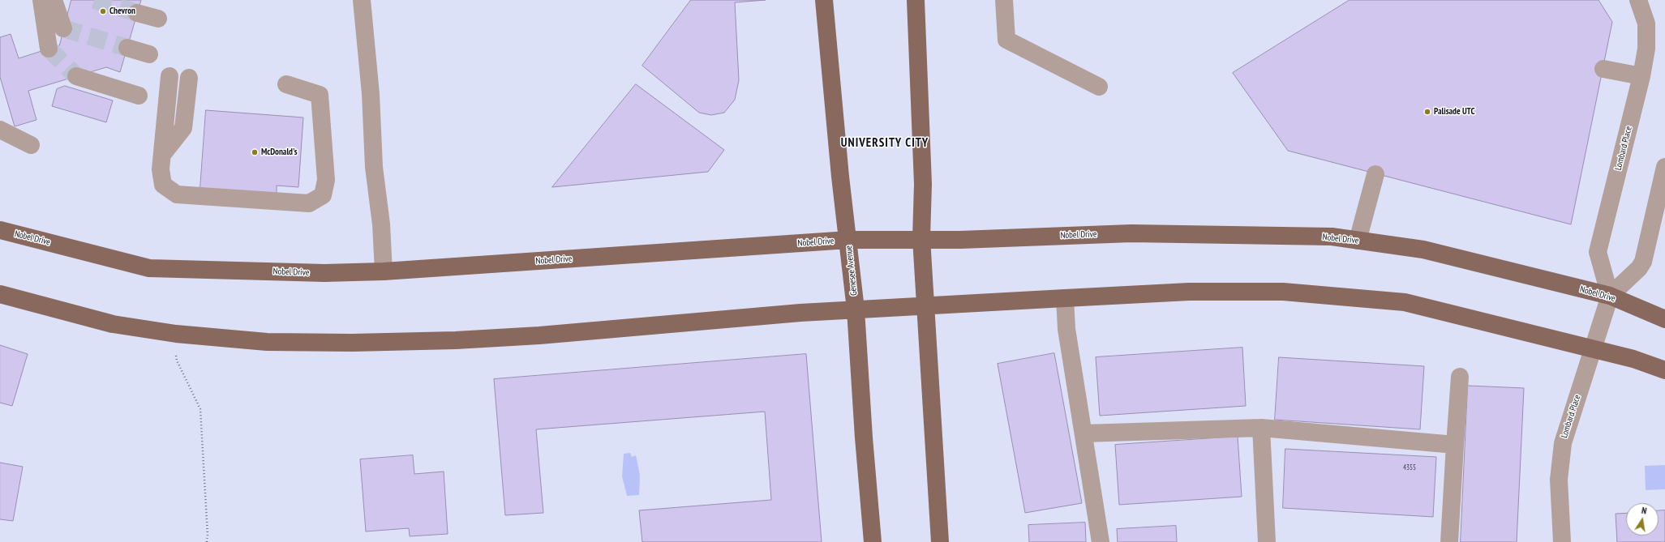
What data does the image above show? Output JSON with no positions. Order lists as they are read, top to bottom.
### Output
{
  "streets": {
    "main road": ["Nobel Drive", "Genesee Avenue"],
    "street": ["Lombard Place"]
  },
  "crossings": [
    ["Lombard Place", "Nobel Drive"],
    ["Nobel Drive", "Genesee Avenue"]
  ],
  "districts": ["UNIVERSITY CITY"],
  "places": ["Chevron", "Palisade UTC", "McDonald's"],
  "house_numbers": ["4355"],
  "north": "top"
}
